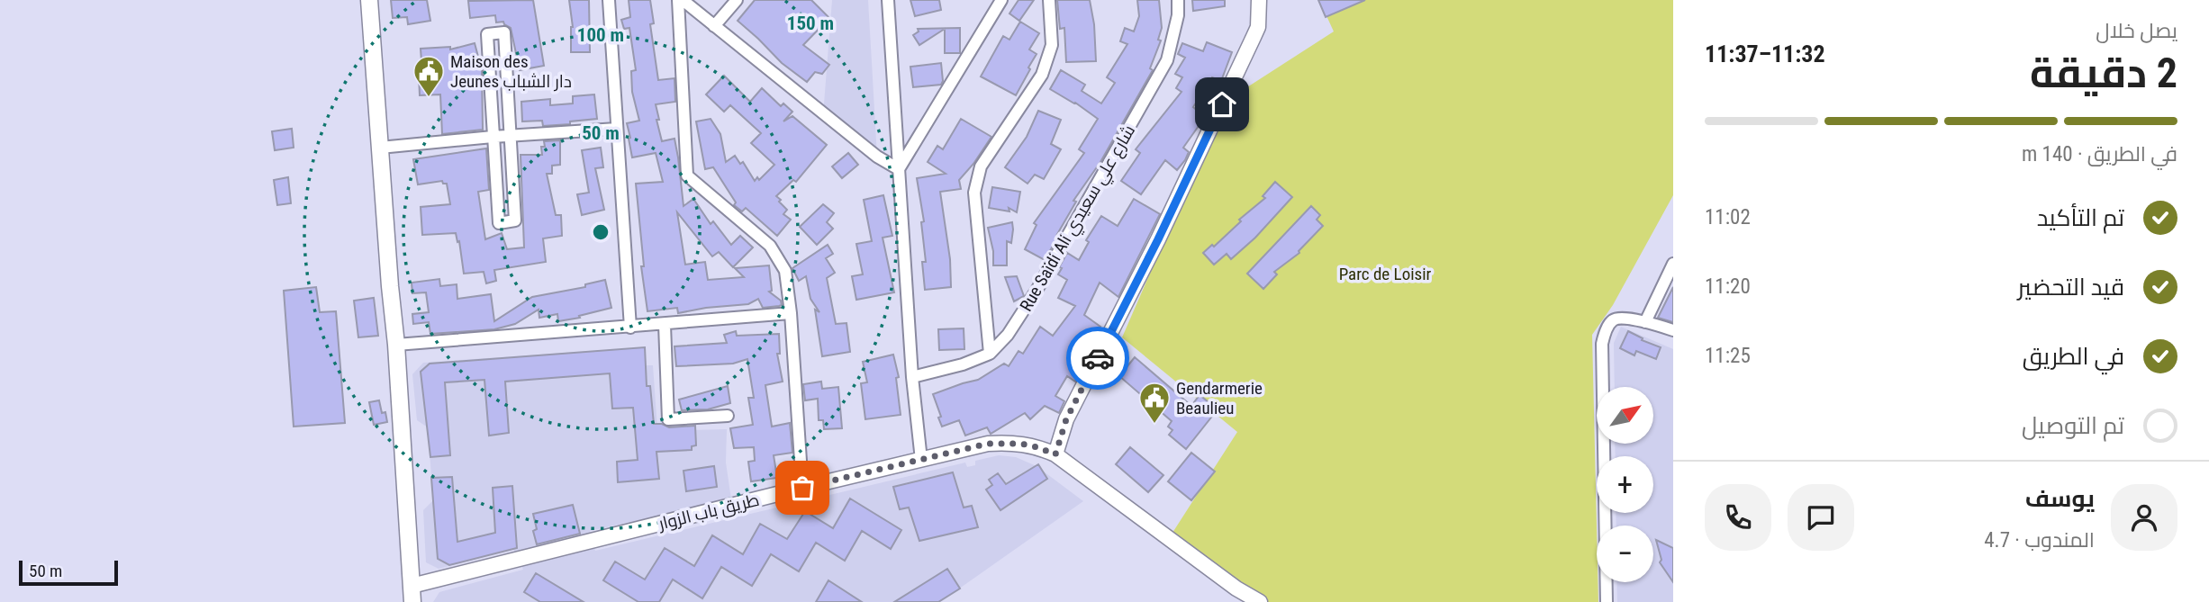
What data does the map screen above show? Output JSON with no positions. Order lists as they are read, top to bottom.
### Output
{
  "streets": {
    "street": ["Rue Saïdi Ali شارع علي سعيدي", "طريق باب الزوار"]
  },
  "parks": ["Parc de Loisir"],
  "places": {
    "public building": ["Maison des Jeunes دار الشباب", "Gendarmerie Beaulieu"]
  },
  "scale_bar": "50 m",
  "north": "top right",
  "page": {
    "heading": ["2 دقيقة", "يصل خلال", "11:32–11:37"],
    "panel": ["يوسف", "المندوب · 4.7"],
    "bar": "في الطريق · 140 m",
    "list": [
      ["تم التأكيد", "11:02"],
      ["قيد التحضير", "11:20"],
      ["في الطريق", "11:25"],
      "تم التوصيل"
    ],
    "map_buttons": ["+", "−"],
    "scale": "50 m"
  },
  "rings": ["150 m", "100 m", "50 m"]
}
